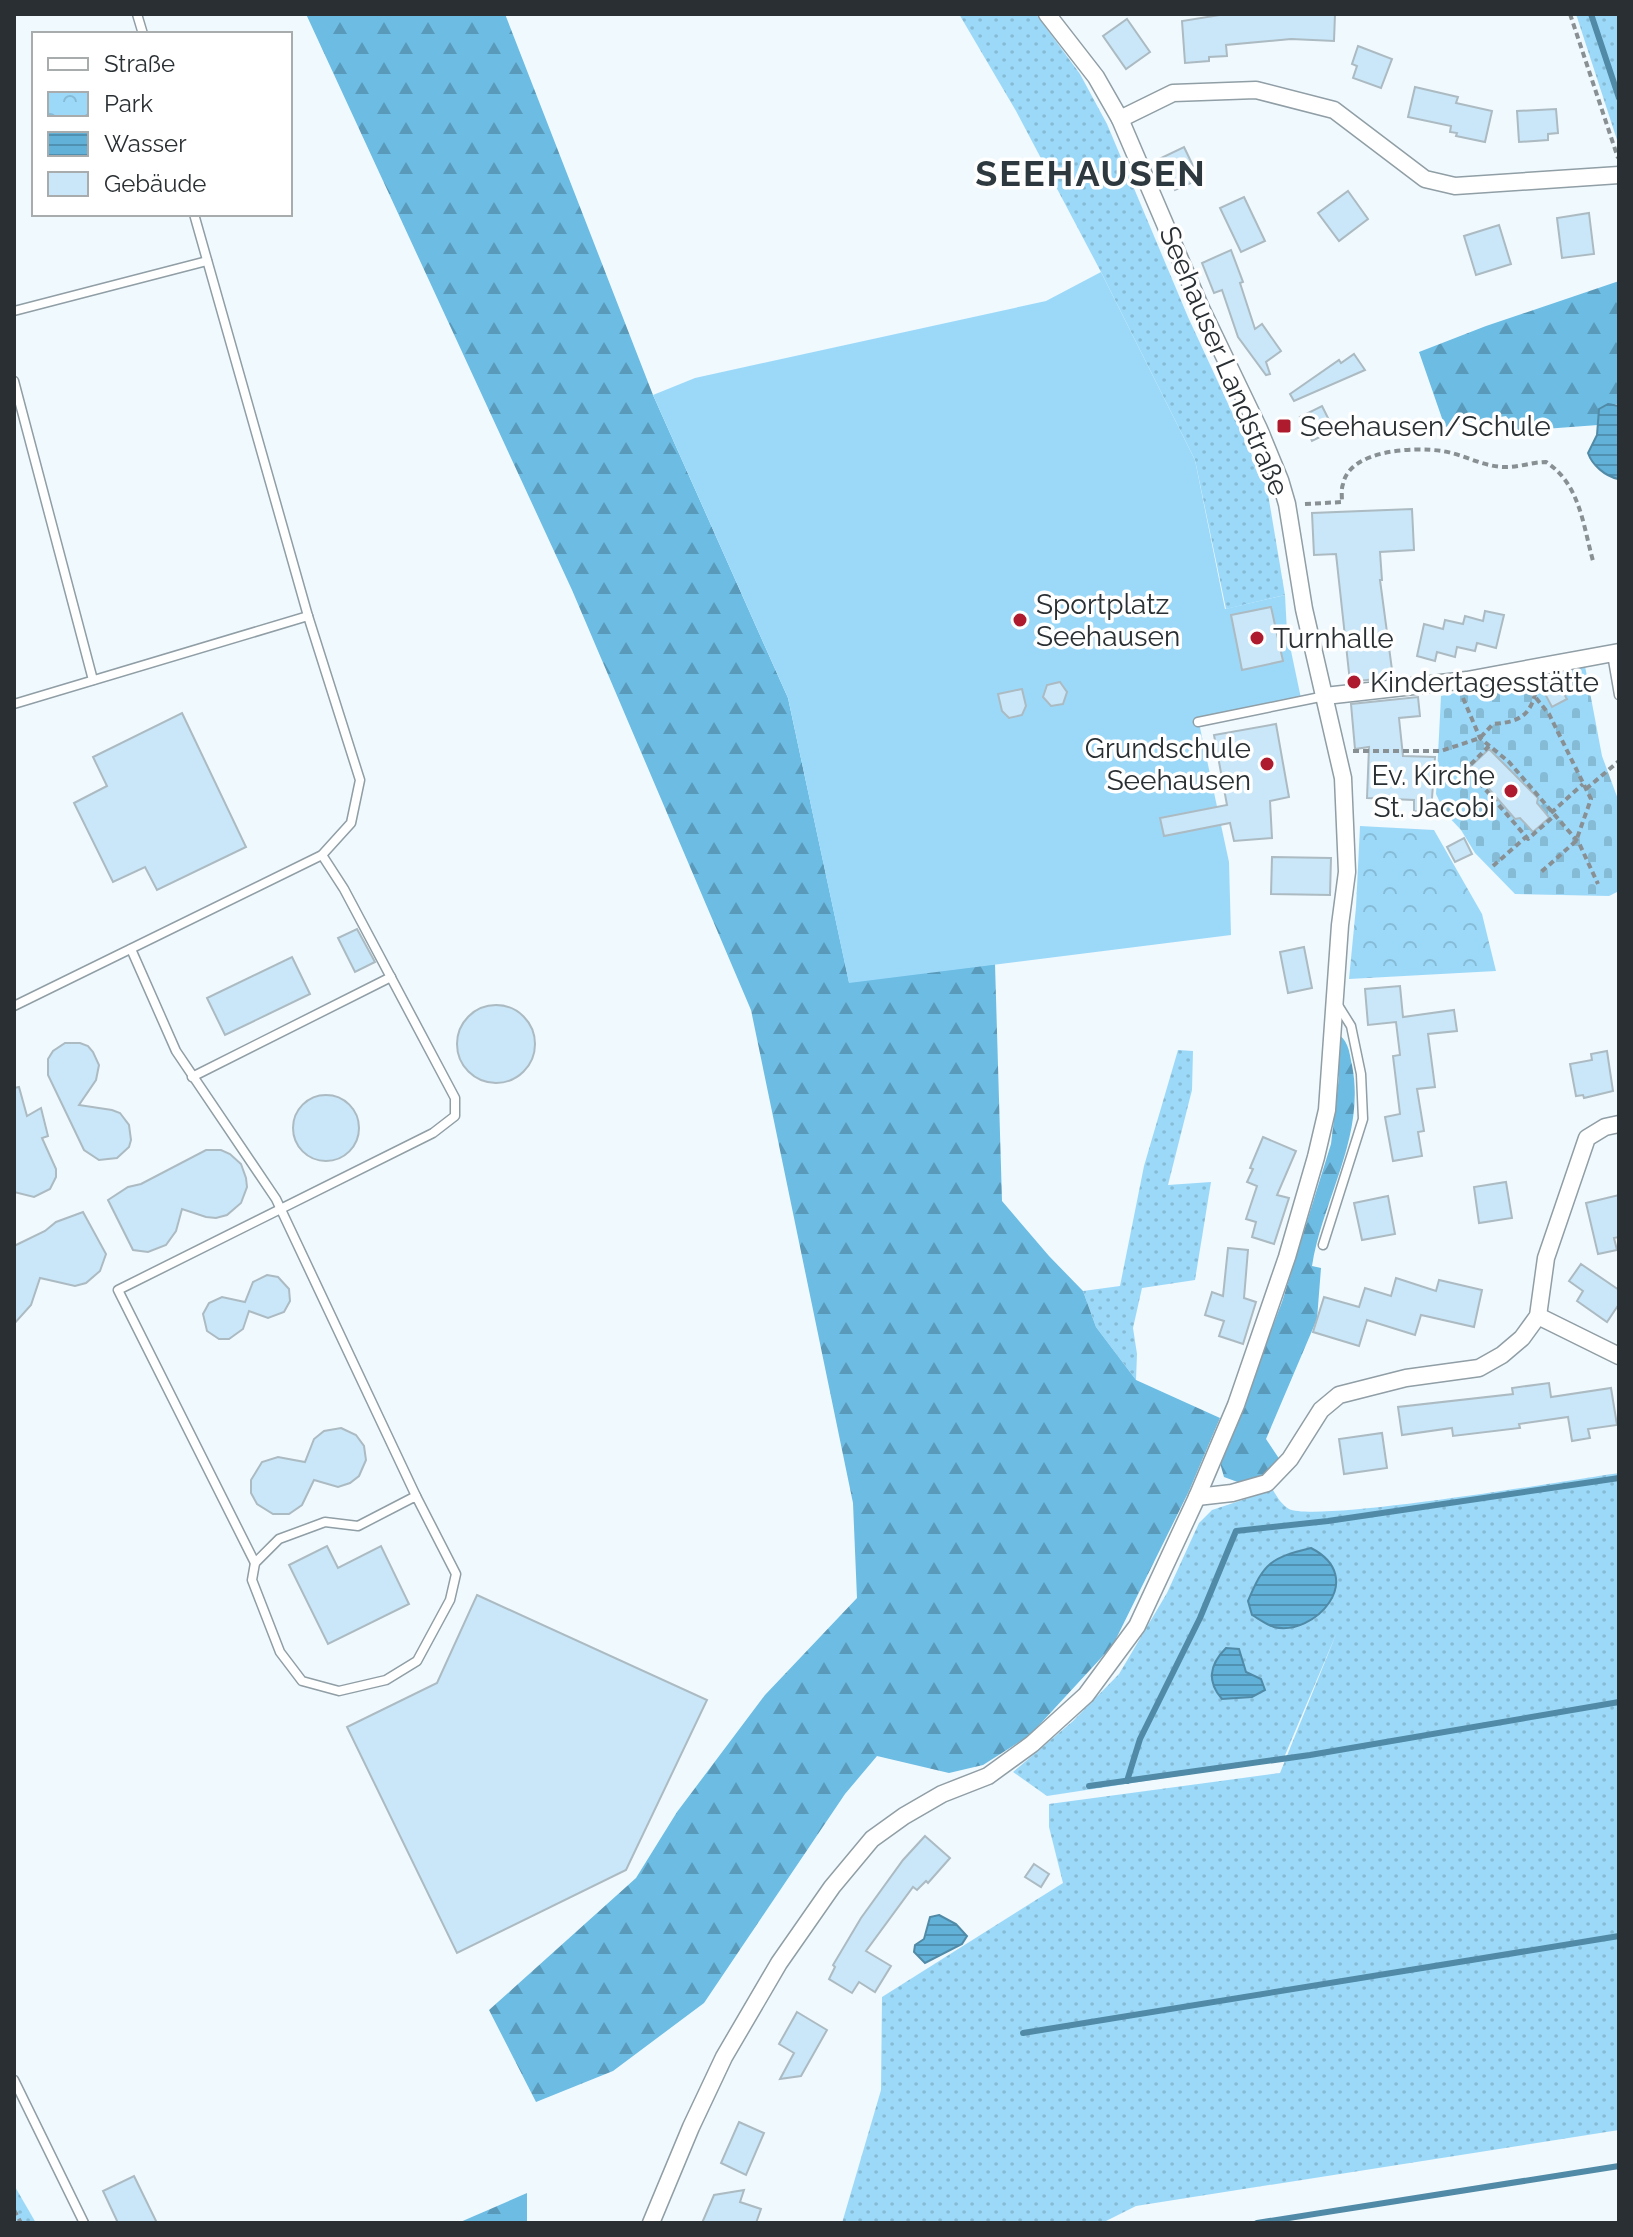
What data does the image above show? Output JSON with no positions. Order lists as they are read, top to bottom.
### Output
{
  "streets": {
    "street": ["Seehauser Landstraße"]
  },
  "districts": ["SEEHAUSEN"],
  "places": {
    "transit": ["Seehausen/Schule"],
    "other": [
      "Sportplatz Seehausen",
      "Turnhalle",
      "Kindertagesstätte",
      "Grundschule Seehausen",
      "Ev. Kirche St. Jacobi"
    ]
  },
  "legend": [
    "Straße",
    "Park",
    "Wasser",
    "Gebäude"
  ]
}
